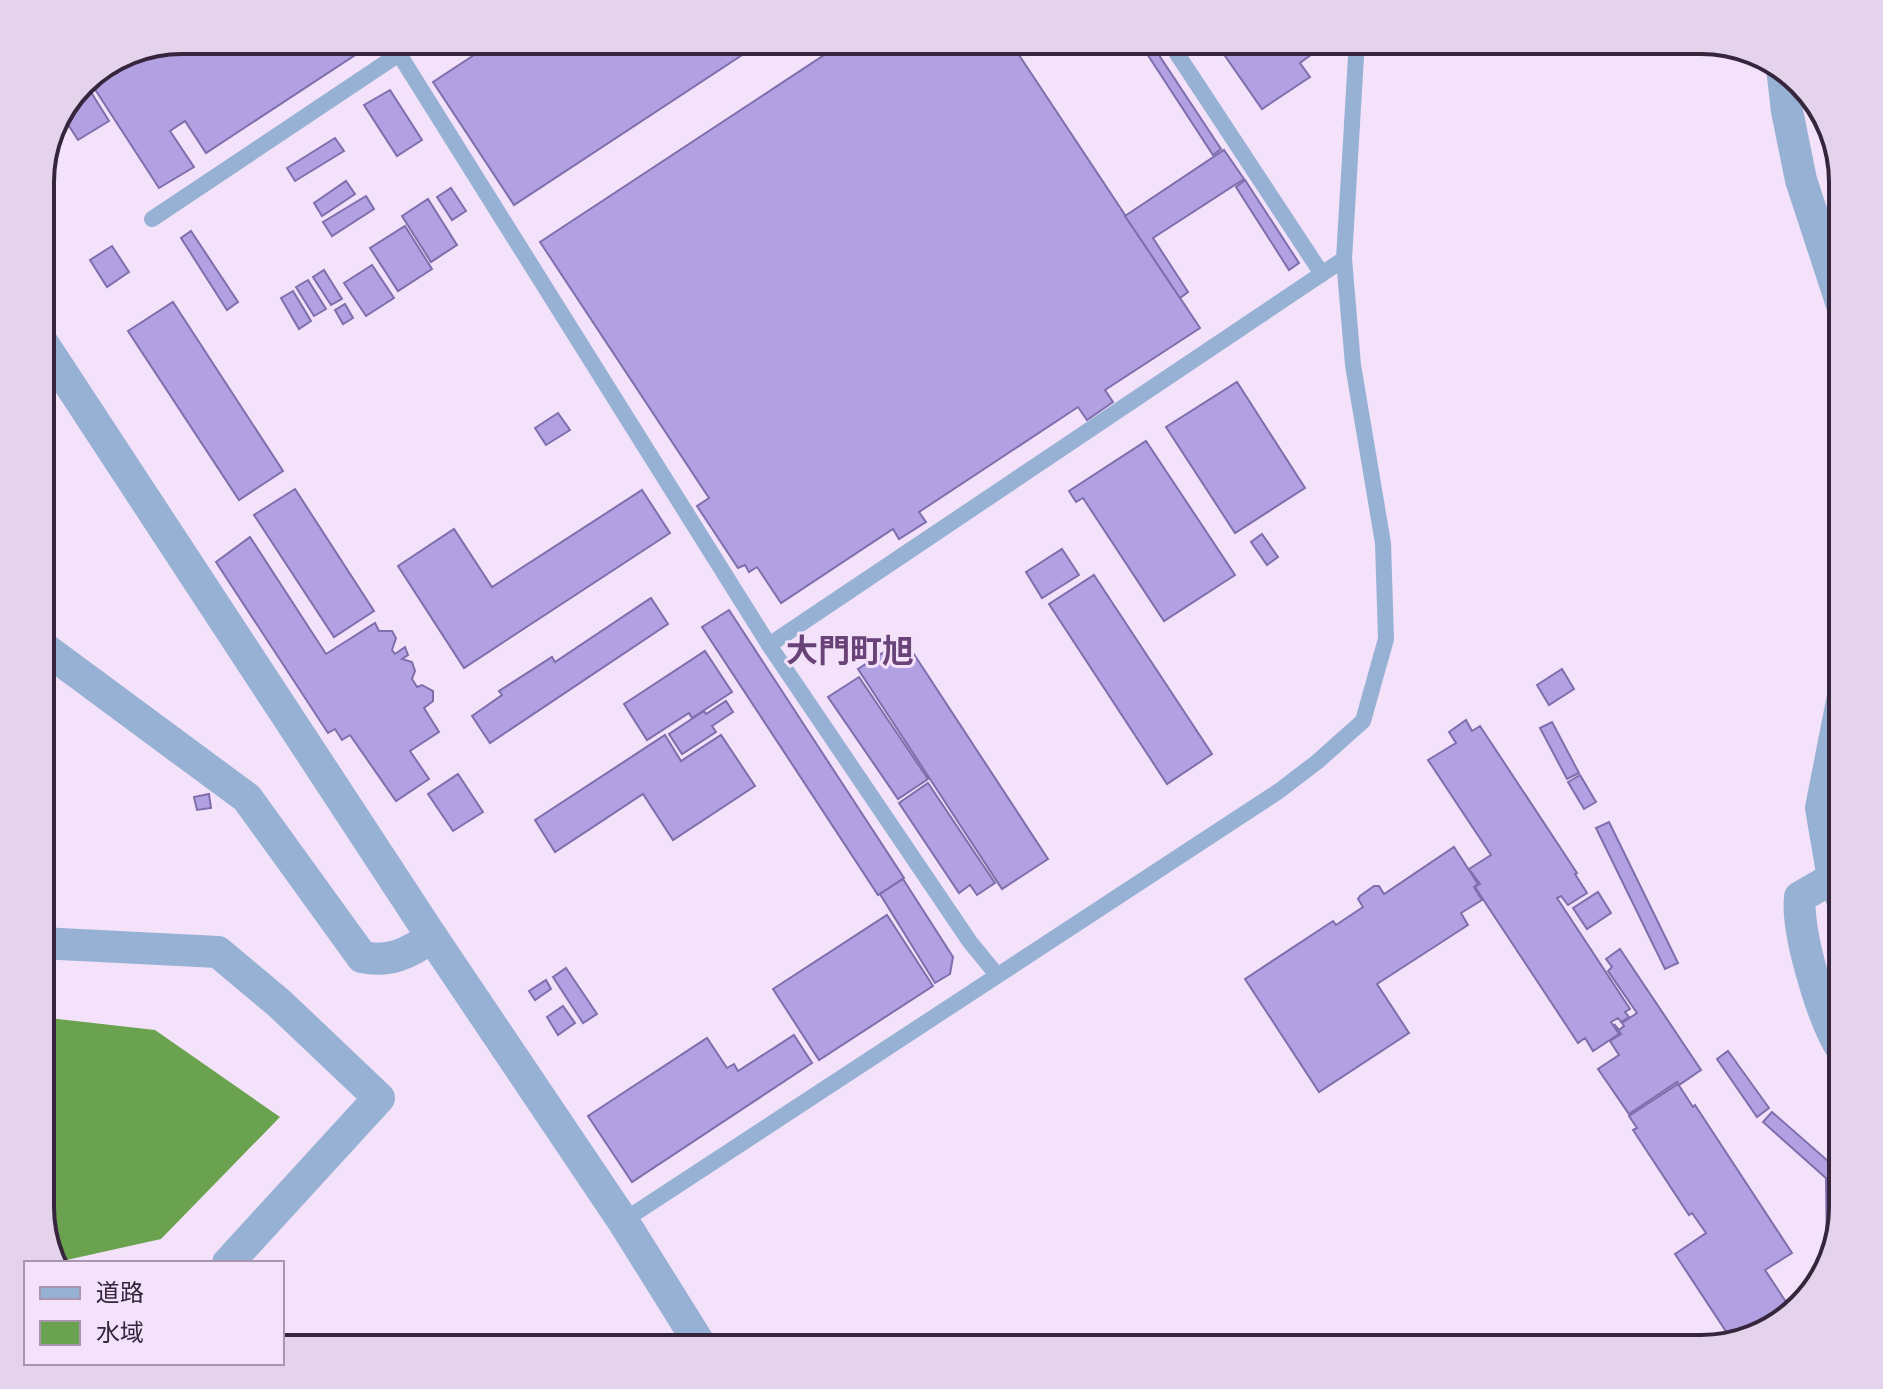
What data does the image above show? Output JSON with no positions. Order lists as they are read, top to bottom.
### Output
{
  "districts": ["大門町旭"],
  "legend": ["道路", "水域"]
}
